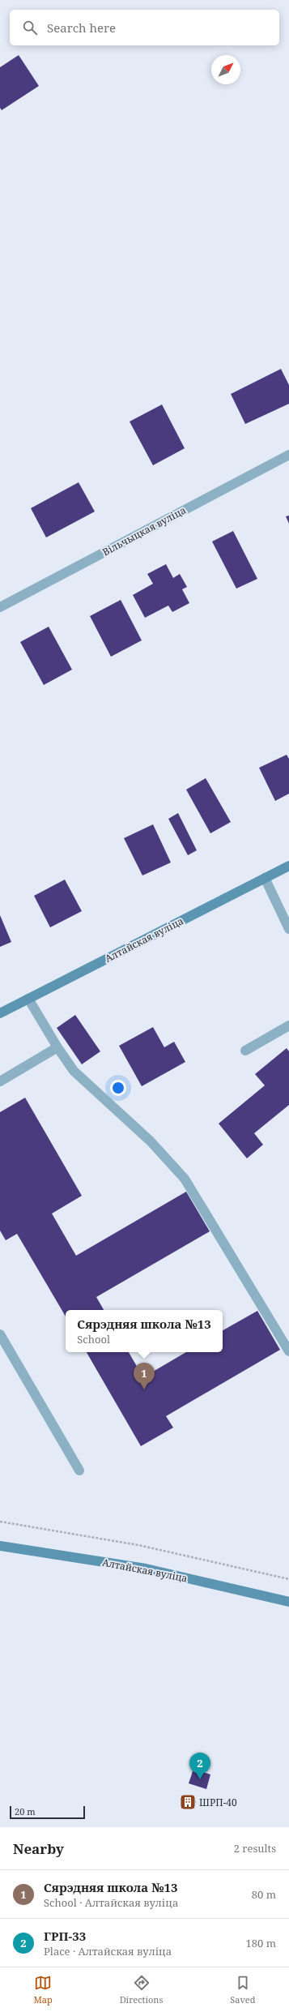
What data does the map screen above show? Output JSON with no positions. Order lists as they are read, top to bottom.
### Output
{
  "streets": {
    "main road": ["Алтайская вуліца"],
    "street": ["Вільчыцкая вуліца"]
  },
  "places": {
    "building": ["ШРП-40"]
  },
  "scale_bar": "20 m",
  "north": "top right",
  "page": {
    "search": "Search here",
    "popup": ["Сярэдняя школа №13", "School"],
    "pins": ["1", "2"],
    "scale": "20 m",
    "heading": ["Nearby", "2 results"],
    "list": [
      {
        "mark": "1",
        "name": "Сярэдняя школа №13",
        "note": "School · Алтайская вуліца",
        "value": "80 m"
      },
      {
        "mark": "2",
        "name": "ГРП-33",
        "note": "Place · Алтайская вуліца",
        "value": "180 m"
      }
    ],
    "nav": ["Map", "Directions", "Saved"]
  }
}
